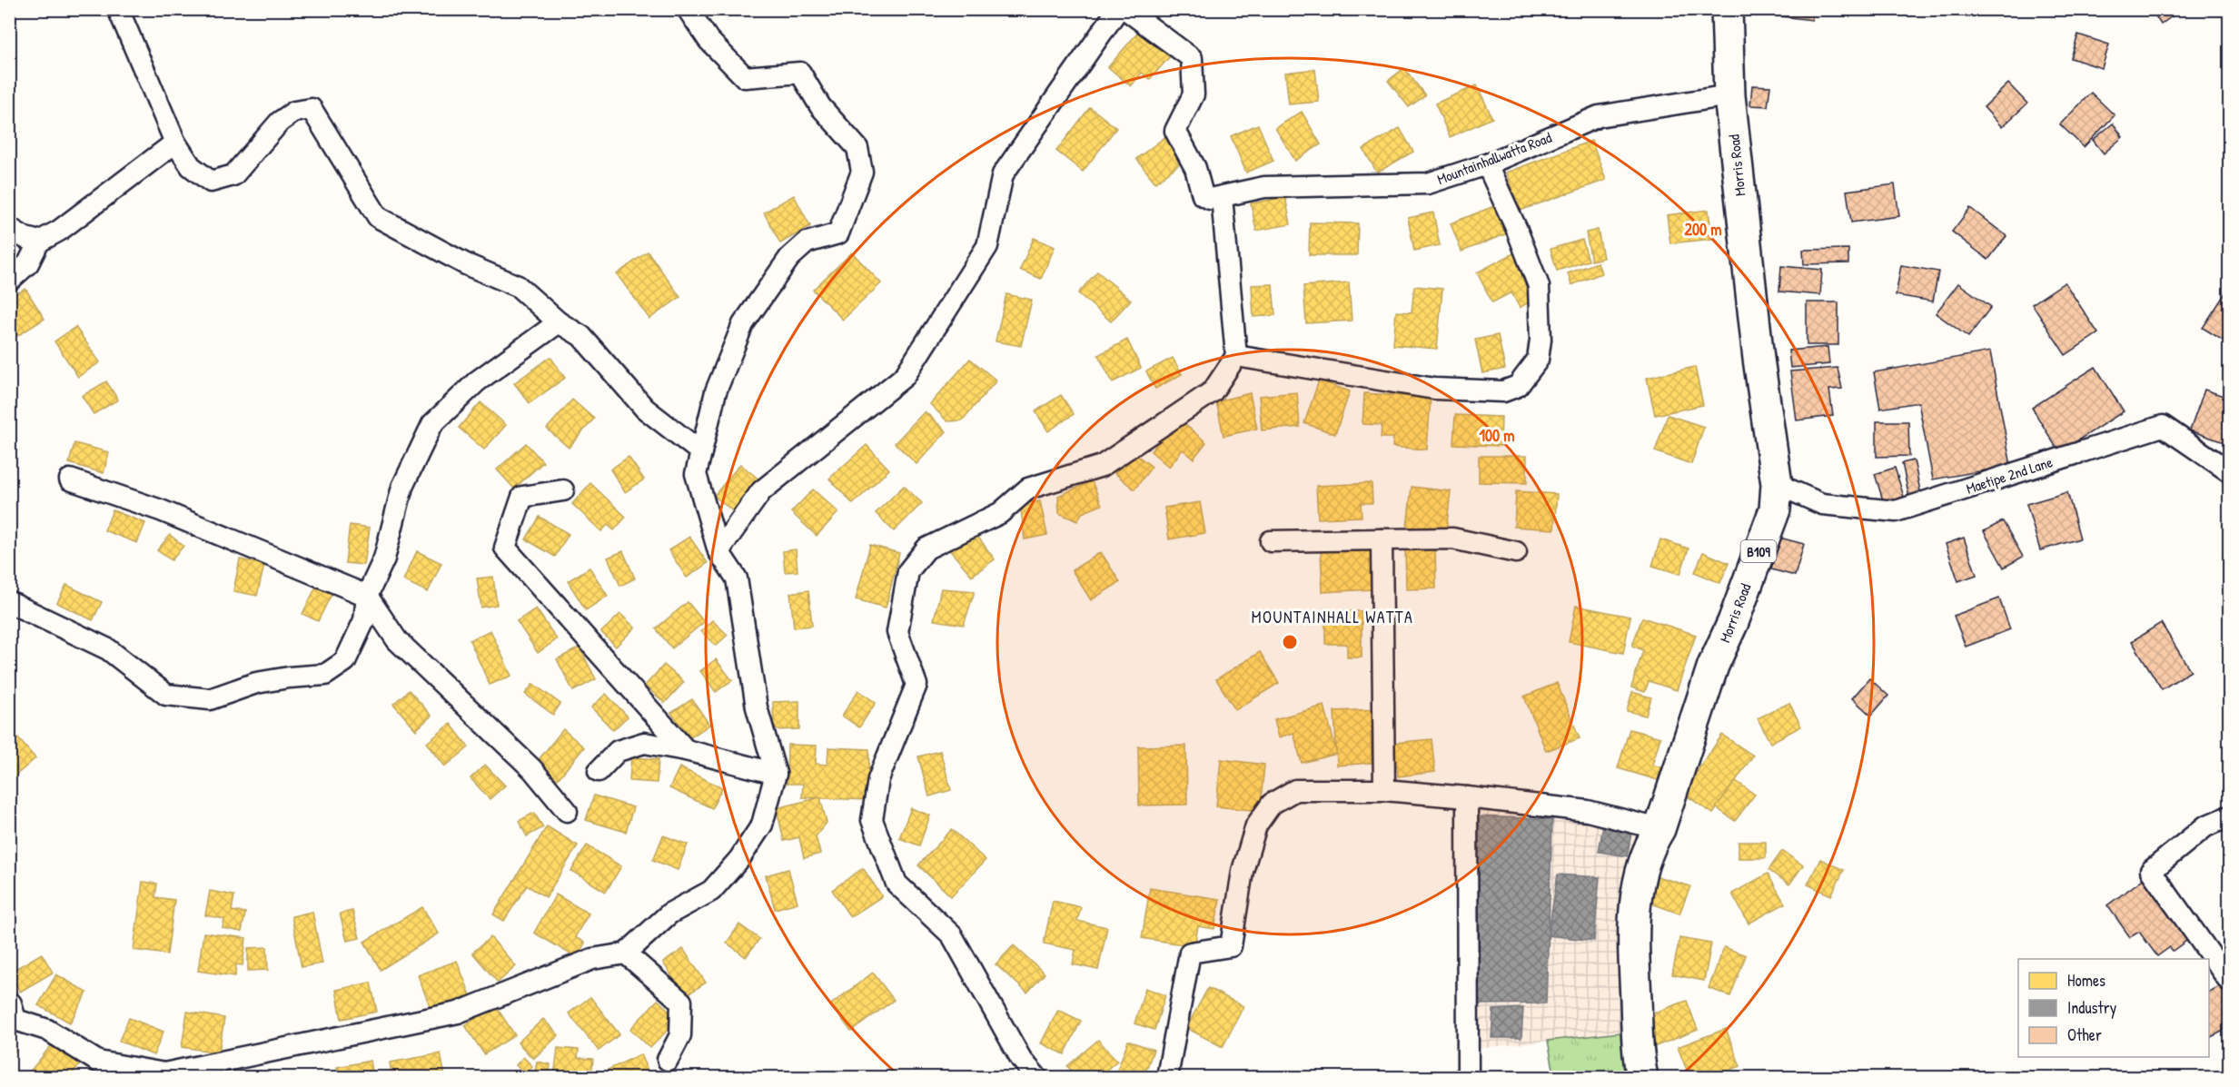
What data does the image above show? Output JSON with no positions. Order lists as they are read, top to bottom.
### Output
{
  "streets": {
    "main road": ["Morris Road", "B109"],
    "street": ["Mountainhallwatta Road", "Maetipe 2nd Lane"]
  },
  "crossings": [
    ["Mountainhallwatta Road", "Morris Road"],
    ["Morris Road", "Maetipe 2nd Lane"]
  ],
  "districts": ["MOUNTAINHALL WATTA"],
  "legend": ["Homes", "Industry", "Other"],
  "rings": ["200 m", "100 m"]
}
